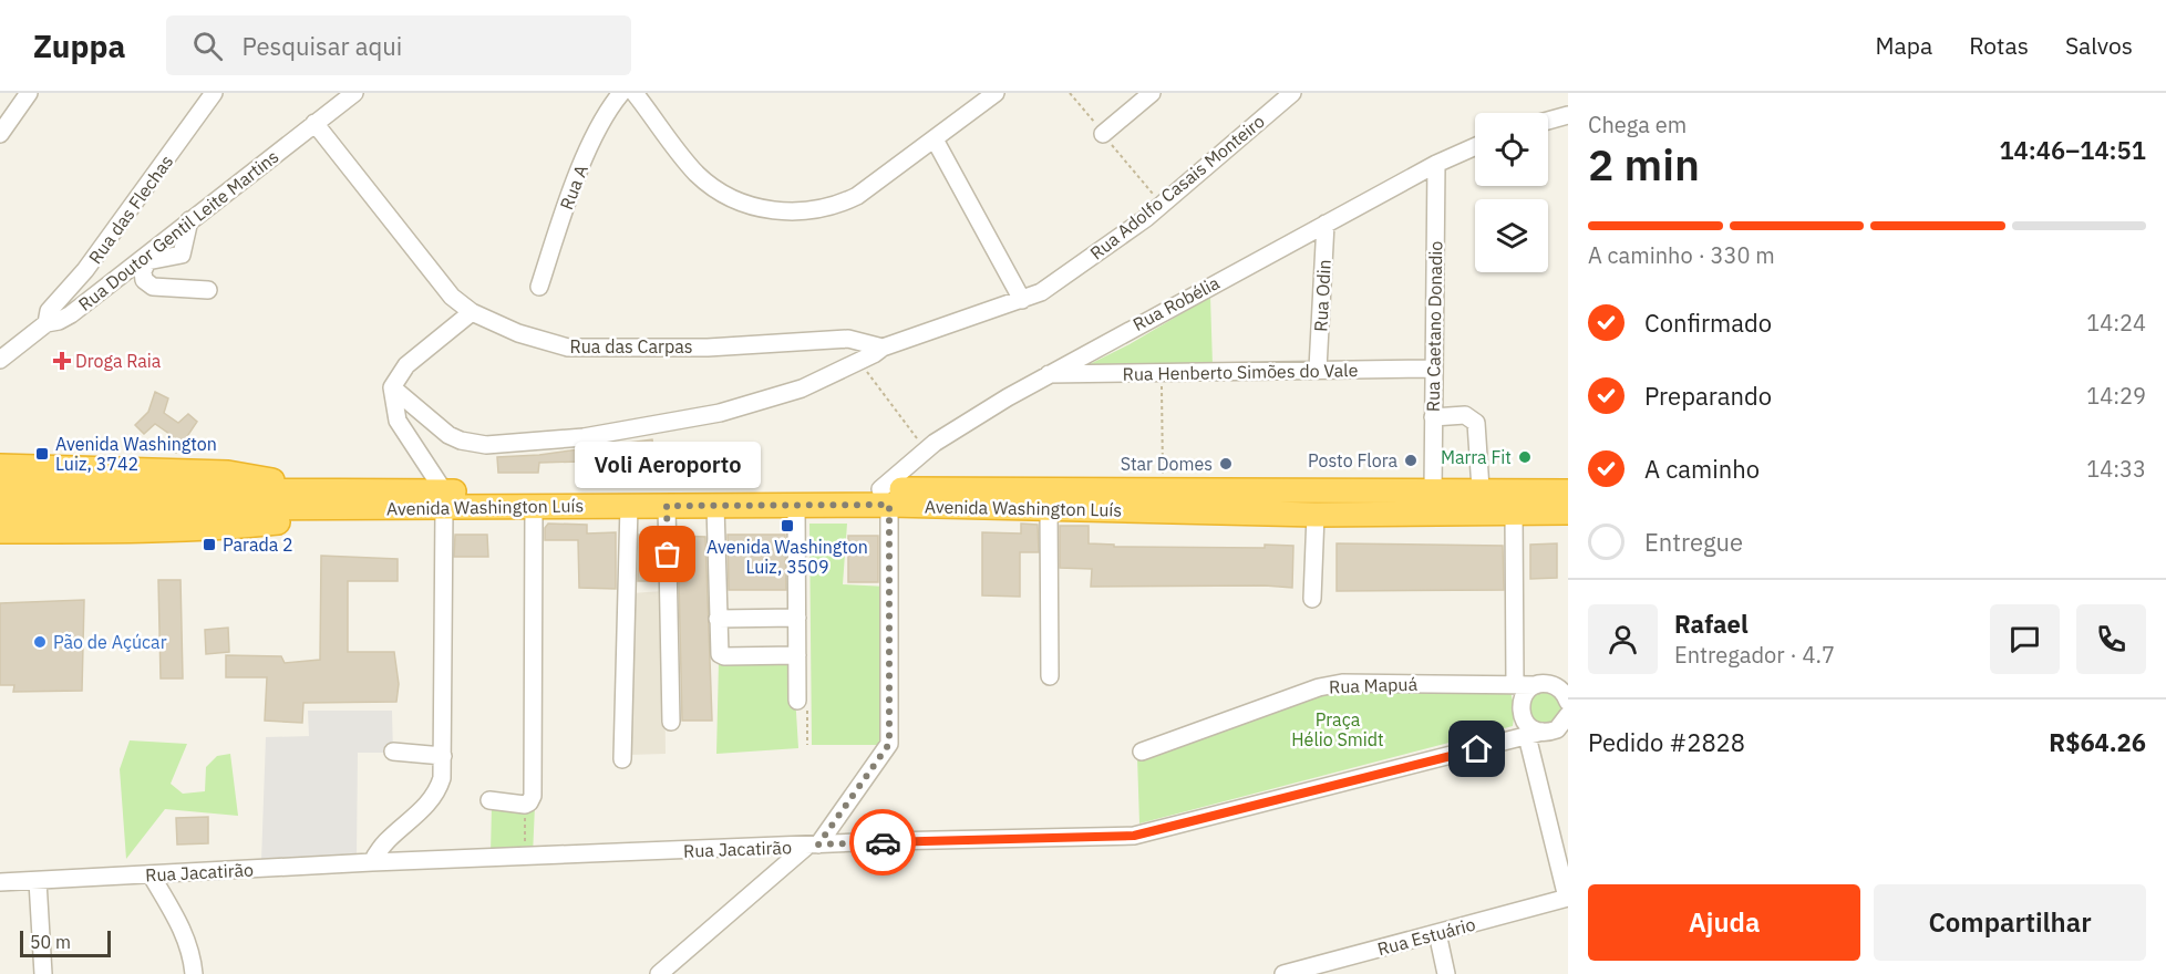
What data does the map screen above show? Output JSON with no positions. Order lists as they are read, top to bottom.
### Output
{
  "streets": {
    "highway": ["Avenida Washington Luís"],
    "street": [
      "Rua A",
      "Rua Adolfo Casais Monteiro",
      "Rua das Flechas",
      "Rua Doutor Gentil Leite Martins",
      "Rua Odin",
      "Rua Robélia",
      "Rua Caetano Donadio",
      "Rua das Carpas",
      "Rua Henberto Simões do Vale",
      "Rua Mapuá",
      "Rua Jacatirão",
      "Rua Estuário"
    ]
  },
  "crossings": [
    ["Rua Adolfo Casais Monteiro", "Rua das Carpas"],
    ["Rua das Flechas", "Rua Doutor Gentil Leite Martins"],
    ["Rua Doutor Gentil Leite Martins", "Rua das Carpas"],
    ["Rua Odin", "Rua Robélia"],
    ["Rua Odin", "Rua Henberto Simões do Vale"],
    ["Rua Robélia", "Rua Caetano Donadio"],
    ["Rua Robélia", "Rua Henberto Simões do Vale"],
    ["Rua Robélia", "Avenida Washington Luís"],
    ["Rua Caetano Donadio", "Rua Henberto Simões do Vale"],
    ["Rua Caetano Donadio", "Avenida Washington Luís"]
  ],
  "parks": ["Praça Hélio Smidt"],
  "places": {
    "health": ["Droga Raia"],
    "transit": ["Avenida Washington Luiz, 3742", "Avenida Washington Luiz, 3509", "Parada 2"],
    "other": [
      "Marra Fit",
      "Posto Flora",
      "Star Domes",
      "Voli Aeroporto",
      "Pão de Açúcar"
    ]
  },
  "scale_bar": "50 m",
  "page": {
    "header": "Zuppa",
    "search": "Pesquisar aqui",
    "nav": ["Mapa", "Rotas", "Salvos"],
    "heading": ["2 min", "Chega em", "14:46–14:51"],
    "panel": [
      "Rafael",
      "Entregador · 4.7",
      "Pedido #2828",
      "R$64.26"
    ],
    "bar": "A caminho · 330 m",
    "list": [
      ["Confirmado", "14:24"],
      ["Preparando", "14:29"],
      ["A caminho", "14:33"],
      "Entregue"
    ],
    "bubble": "Voli Aeroporto",
    "buttons": ["Ajuda", "Compartilhar"],
    "scale": "50 m"
  }
}
